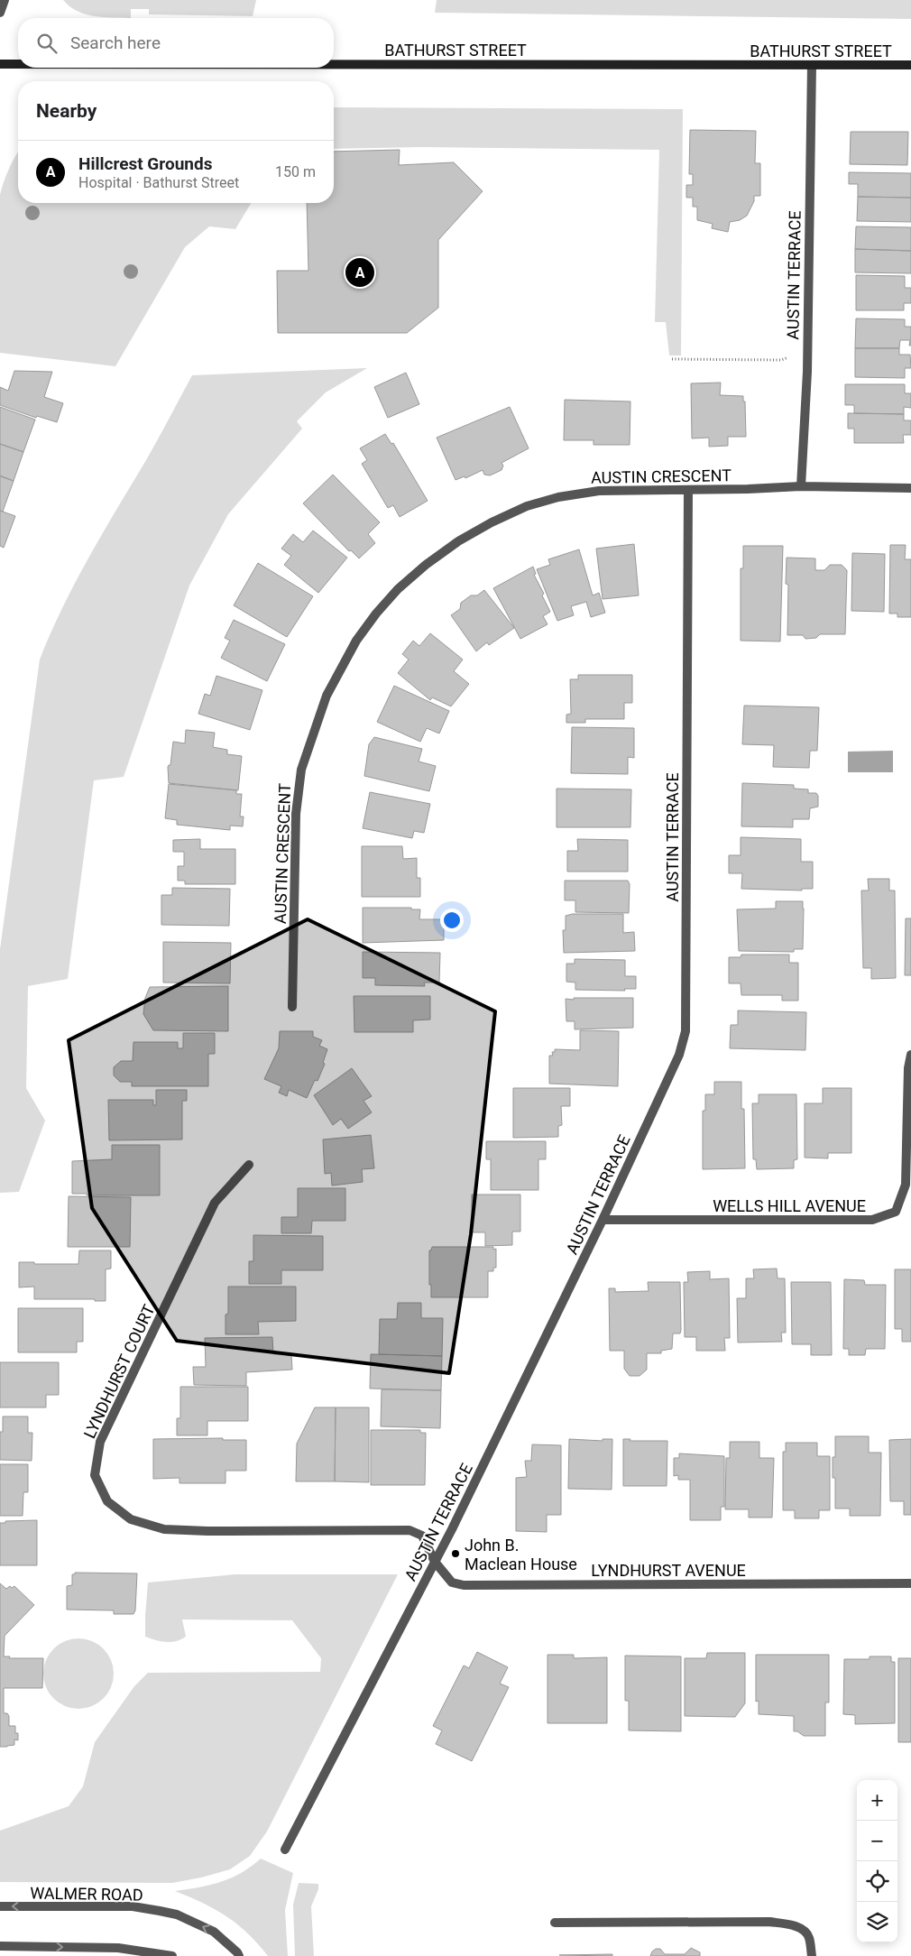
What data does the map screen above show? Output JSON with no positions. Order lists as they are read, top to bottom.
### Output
{
  "streets": {
    "main road": ["BATHURST STREET"],
    "street": [
      "AUSTIN TERRACE",
      "AUSTIN CRESCENT",
      "WELLS HILL AVENUE",
      "LYNDHURST COURT",
      "LYNDHURST AVENUE",
      "WALMER ROAD"
    ]
  },
  "crossings": [
    ["BATHURST STREET", "AUSTIN TERRACE"],
    ["AUSTIN TERRACE", "AUSTIN CRESCENT"],
    ["AUSTIN TERRACE", "WELLS HILL AVENUE"],
    ["AUSTIN TERRACE", "LYNDHURST COURT"],
    ["AUSTIN TERRACE", "LYNDHURST AVENUE"],
    ["LYNDHURST COURT", "LYNDHURST AVENUE"]
  ],
  "places": ["John B. Maclean House"],
  "page": {
    "search": "Search here",
    "heading": "Nearby",
    "list": [
      {
        "mark": "A",
        "name": "Hillcrest Grounds",
        "note": "Hospital · Bathurst Street",
        "value": "150 m"
      }
    ],
    "pins": "A",
    "map_buttons": ["+", "−"]
  }
}
